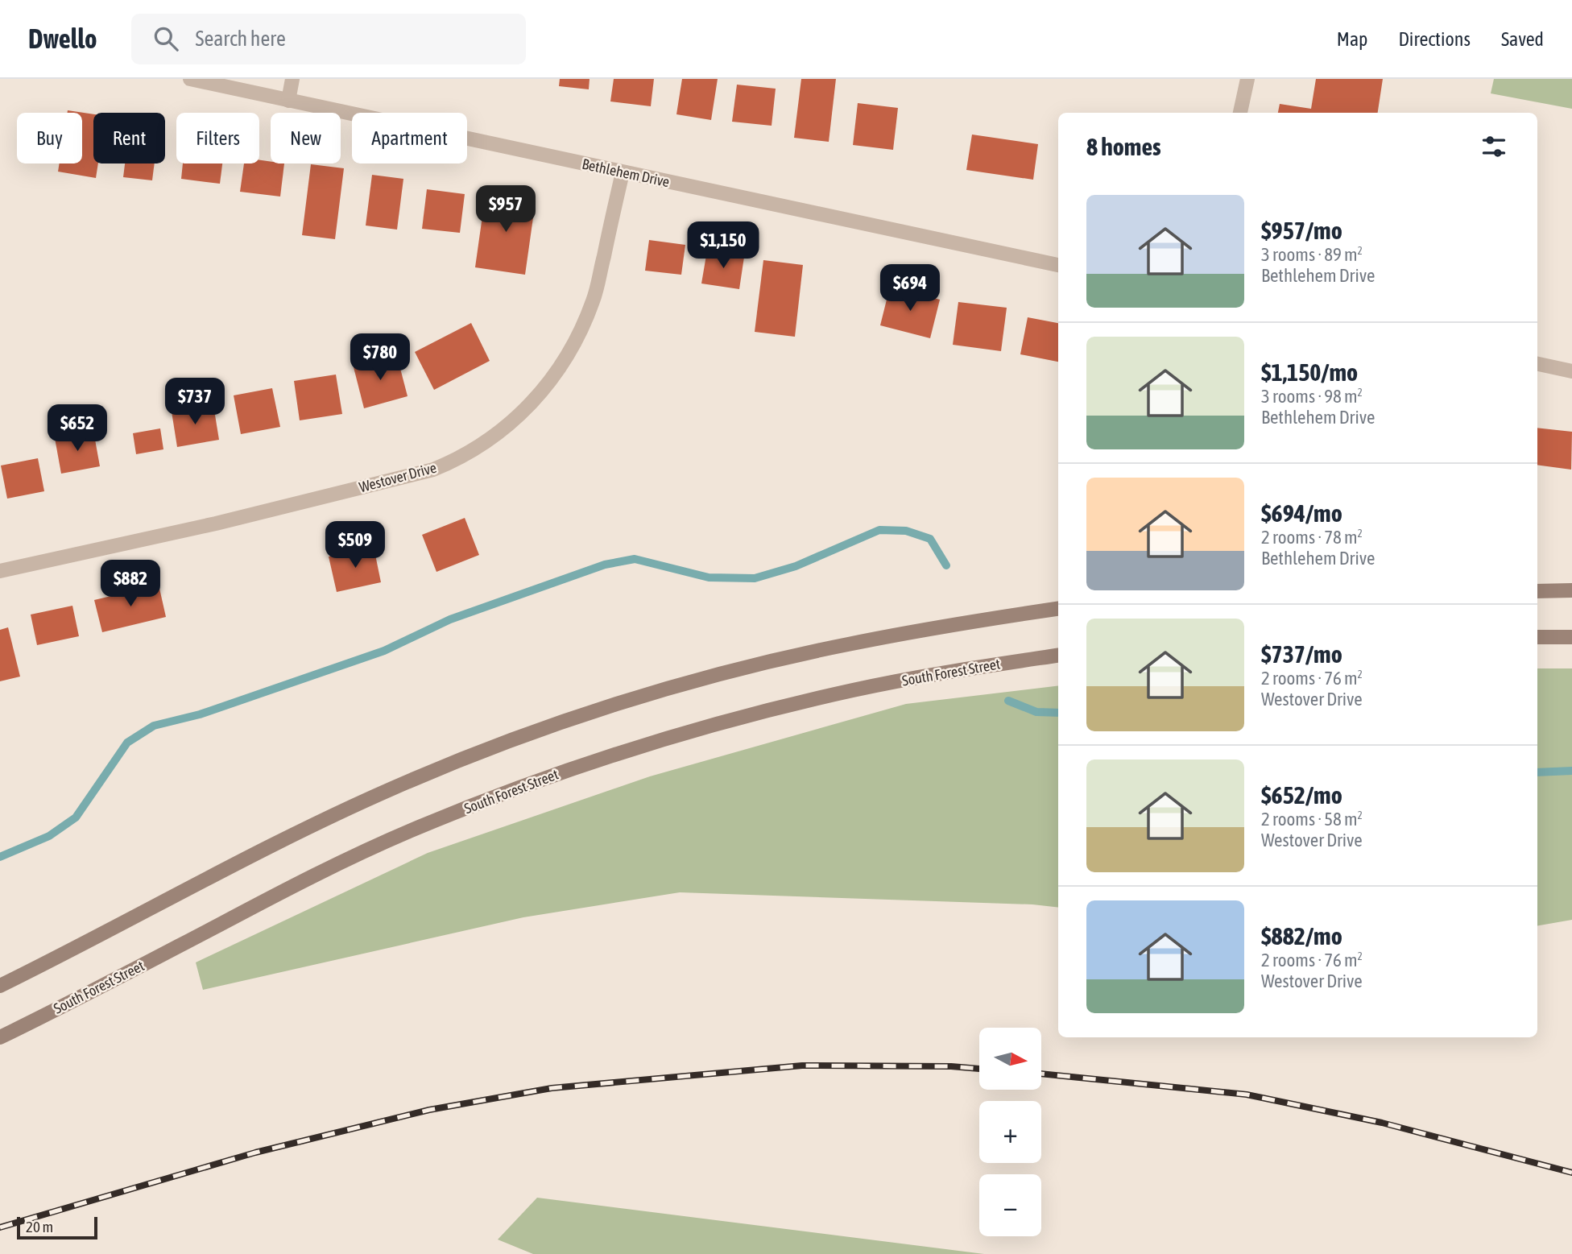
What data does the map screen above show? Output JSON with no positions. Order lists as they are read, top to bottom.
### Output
{
  "streets": {
    "street": ["Bethlehem Drive", "Westover Drive", "South Forest Street"]
  },
  "crossings": [
    ["Bethlehem Drive", "Westover Drive"]
  ],
  "scale_bar": "20 m",
  "north": "right",
  "page": {
    "header": "Dwello",
    "search": "Search here",
    "nav": ["Map", "Directions", "Saved"],
    "chip": [
      "Buy",
      "Rent",
      "Filters",
      "New",
      "Apartment"
    ],
    "heading": "8 homes",
    "list": [
      {
        "name": "$957/mo",
        "note": "3 rooms · 89 m² · Bethlehem Drive"
      },
      {
        "name": "$1,150/mo",
        "note": "3 rooms · 98 m² · Bethlehem Drive"
      },
      {
        "name": "$694/mo",
        "note": "2 rooms · 78 m² · Bethlehem Drive"
      },
      {
        "name": "$737/mo",
        "note": "2 rooms · 76 m² · Westover Drive"
      },
      {
        "name": "$652/mo",
        "note": "2 rooms · 58 m² · Westover Drive"
      },
      {
        "name": "$882/mo",
        "note": "2 rooms · 76 m² · Westover Drive"
      }
    ],
    "price": [
      "$957",
      "$1,150",
      "$694",
      "$780",
      "$737",
      "$652",
      "$509",
      "$882"
    ],
    "map_buttons": ["+", "−"],
    "scale": "20 m"
  }
}
